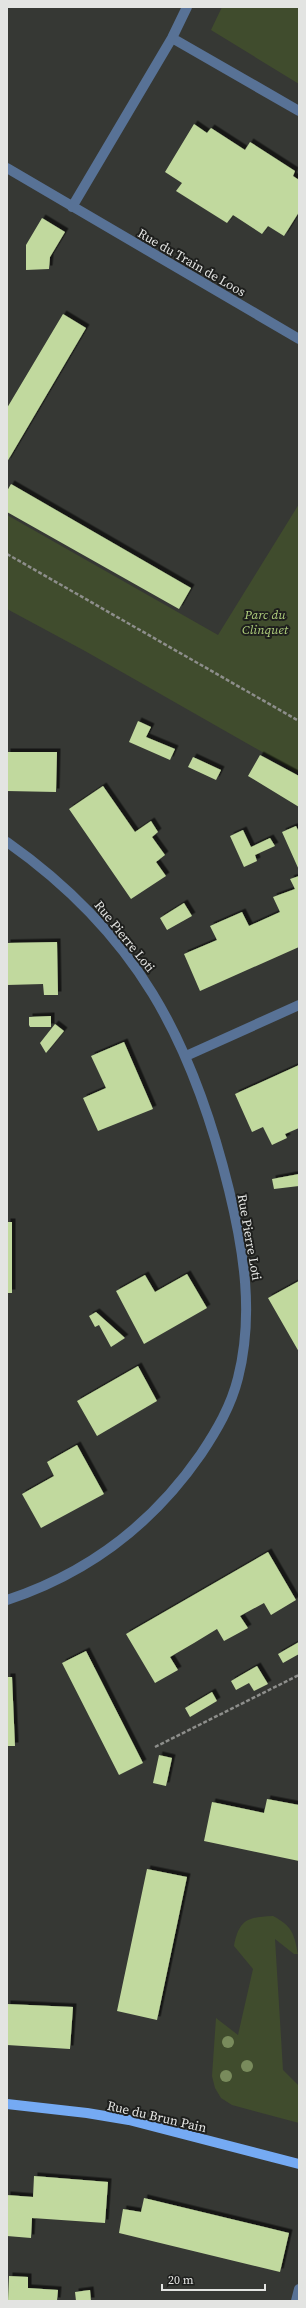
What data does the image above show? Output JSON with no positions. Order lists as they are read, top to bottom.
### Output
{
  "streets": {
    "main road": ["Rue du Brun Pain"],
    "street": ["Rue du Train de Loos", "Rue Pierre Loti"]
  },
  "parks": ["Parc du Clinquet"],
  "scale_bar": "20 m"
}
